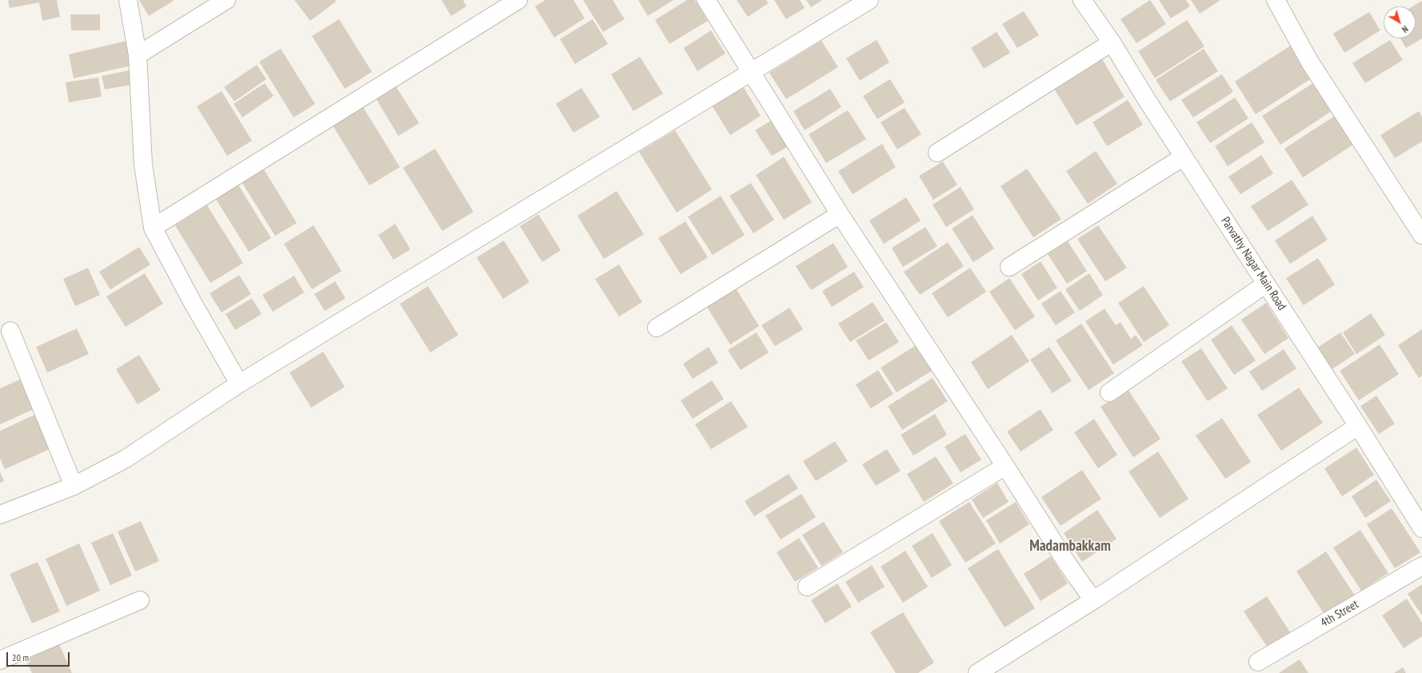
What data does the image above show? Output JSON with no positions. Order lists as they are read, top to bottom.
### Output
{
  "streets": {
    "street": ["Parvathy Nagar Main Road", "4th Street"]
  },
  "districts": ["Madambakkam"],
  "scale_bar": "20 m",
  "north": "bottom right"
}
